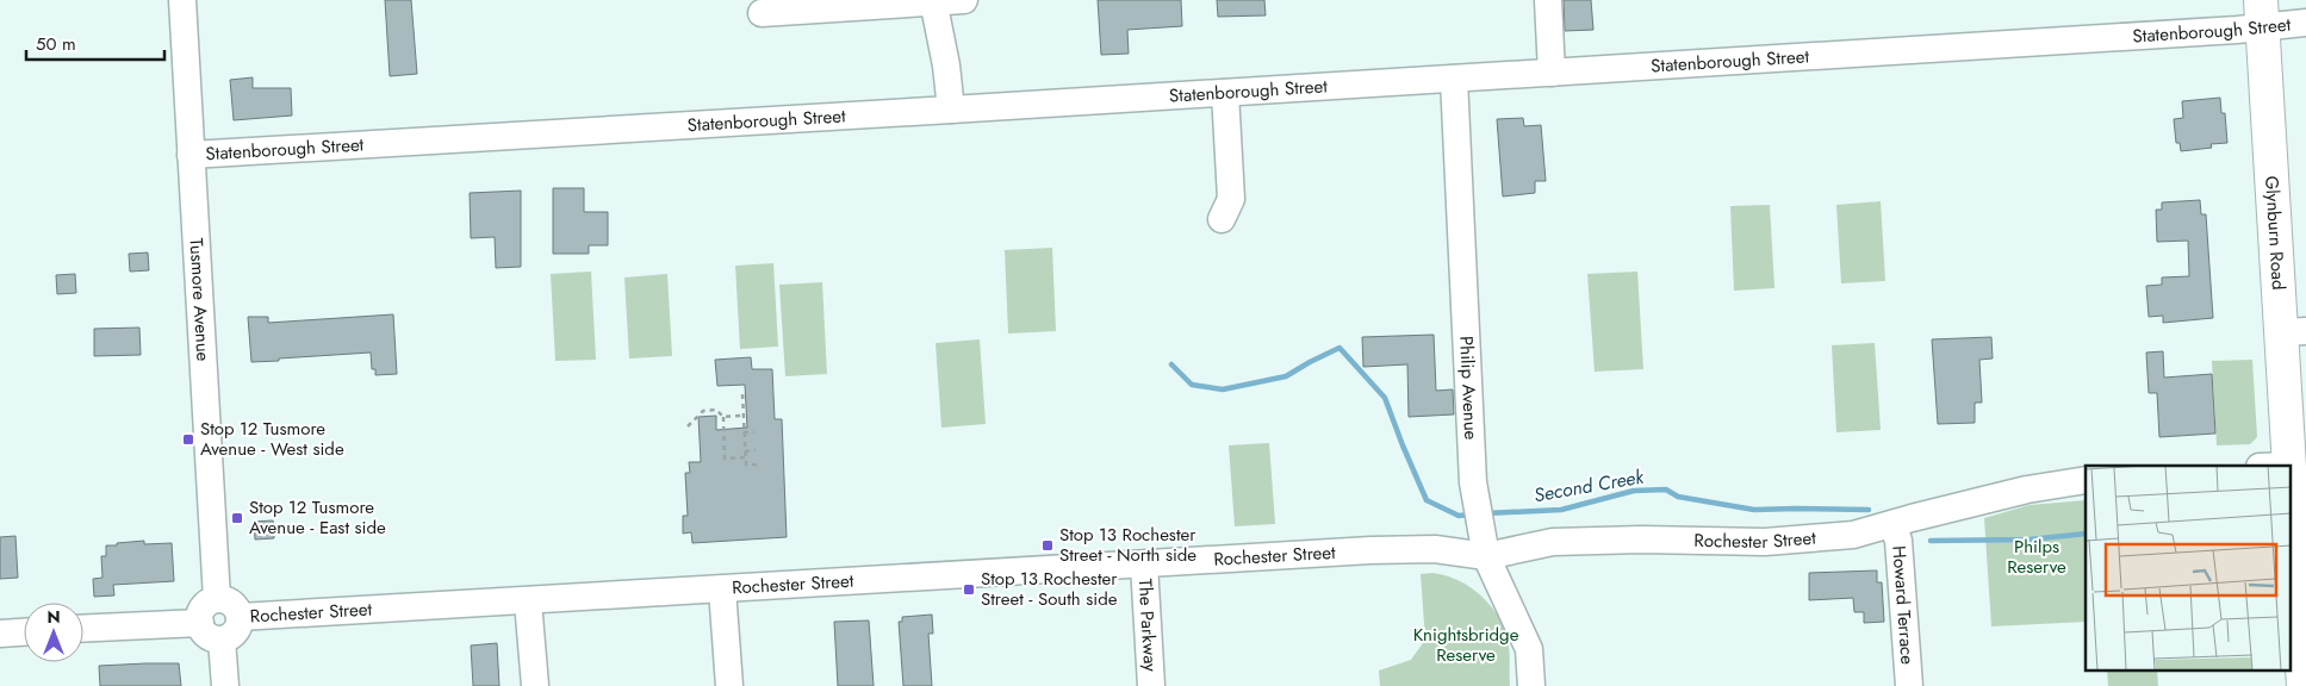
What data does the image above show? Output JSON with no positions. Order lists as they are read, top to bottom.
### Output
{
  "streets": {
    "main road": ["Glynburn Road"],
    "street": [
      "Statenborough Street",
      "Tusmore Avenue",
      "Philip Avenue",
      "Rochester Street",
      "Howard Terrace",
      "The Parkway"
    ]
  },
  "crossings": [
    ["Statenborough Street", "Glynburn Road"],
    ["Statenborough Street", "Tusmore Avenue"],
    ["Statenborough Street", "Philip Avenue"],
    ["Tusmore Avenue", "Rochester Street"],
    ["Philip Avenue", "Rochester Street"],
    ["Rochester Street", "Howard Terrace"],
    ["Rochester Street", "The Parkway"]
  ],
  "water": ["Second Creek"],
  "parks": ["Philps Reserve", "Knightsbridge Reserve"],
  "places": {
    "transit": [
      "Stop 12 Tusmore Avenue - West side",
      "Stop 12 Tusmore Avenue - East side",
      "Stop 13 Rochester Street - North side",
      "Stop 13 Rochester Street - South side"
    ]
  },
  "scale_bar": "50 m",
  "north": "top"
}
